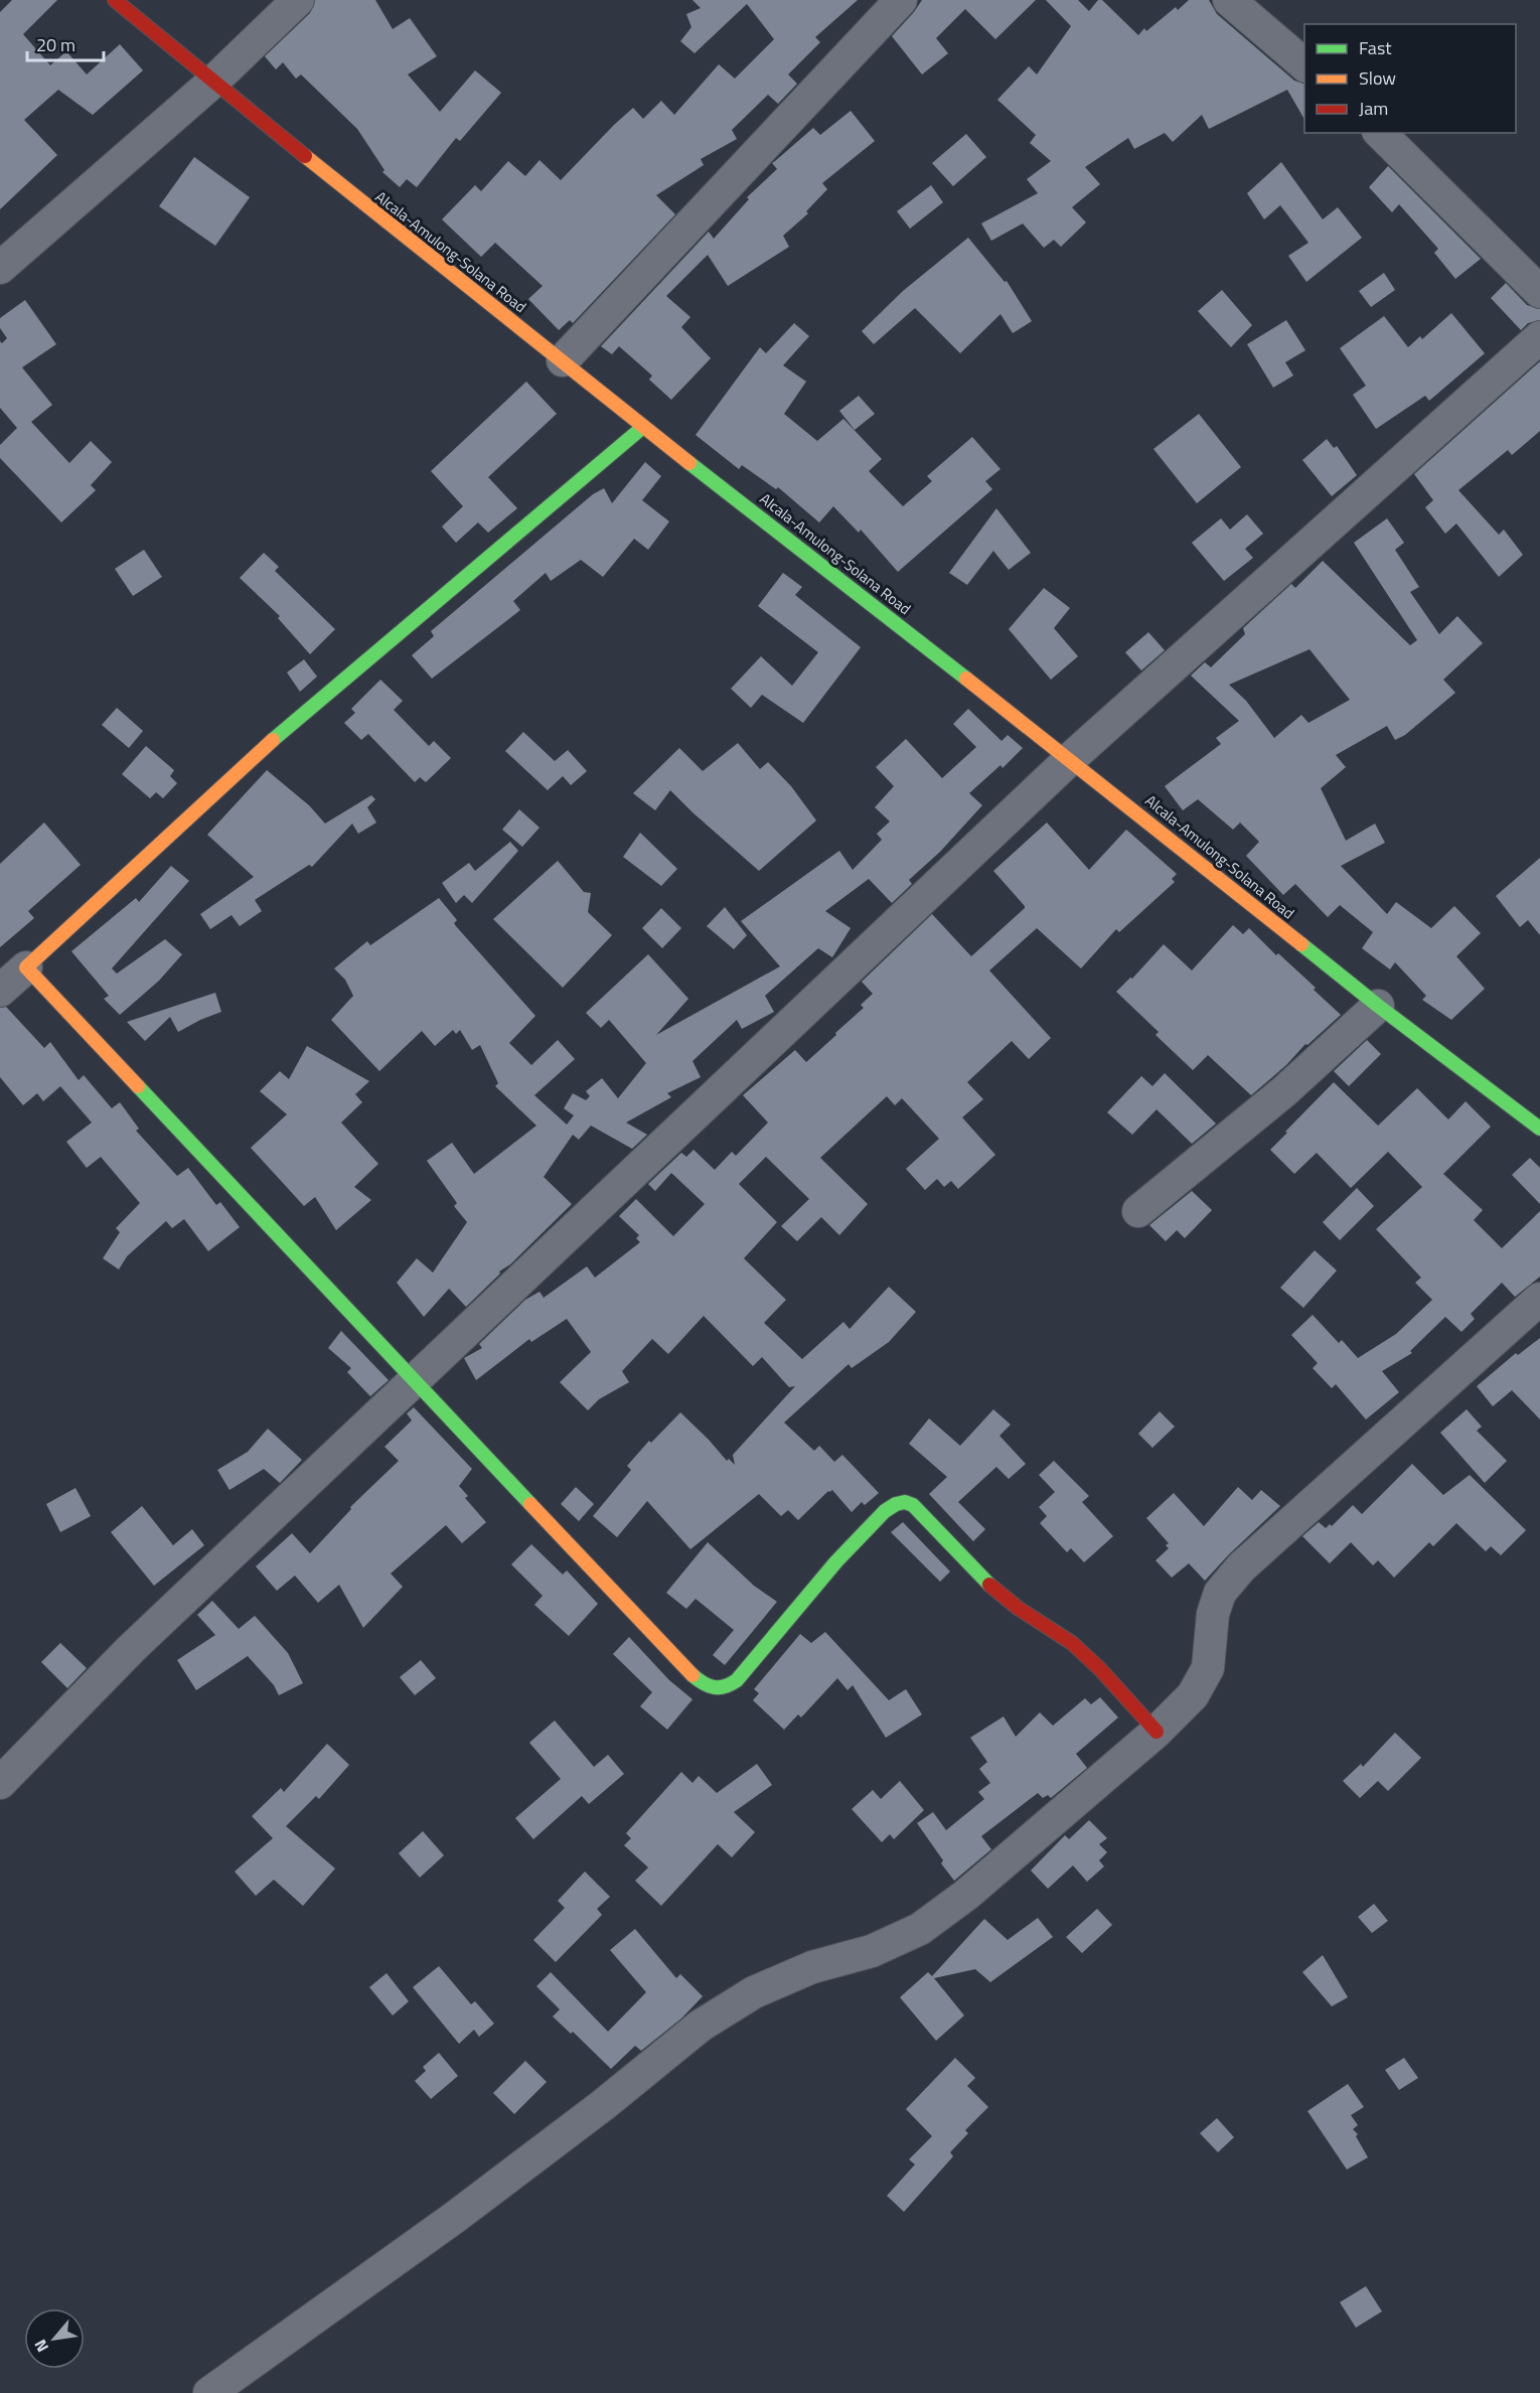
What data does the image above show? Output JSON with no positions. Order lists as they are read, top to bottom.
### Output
{
  "streets": {
    "street": ["Alcala-Amulong-Solana Road"]
  },
  "legend": ["Fast", "Slow", "Jam"],
  "scale_bar": "20 m",
  "north": "bottom left"
}
